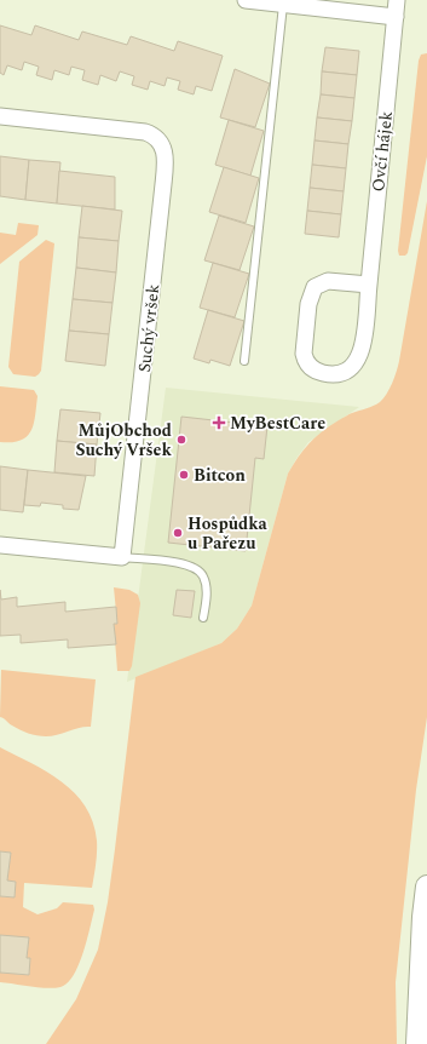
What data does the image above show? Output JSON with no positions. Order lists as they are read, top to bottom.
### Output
{
  "streets": {
    "street": ["Ovčí hájek", "Suchý vršek"]
  },
  "places": {
    "health": ["MyBestCare"],
    "other": ["MůjObchod Suchý Vršek", "Bitcon", "Hospůdka u Pařezu"]
  }
}
